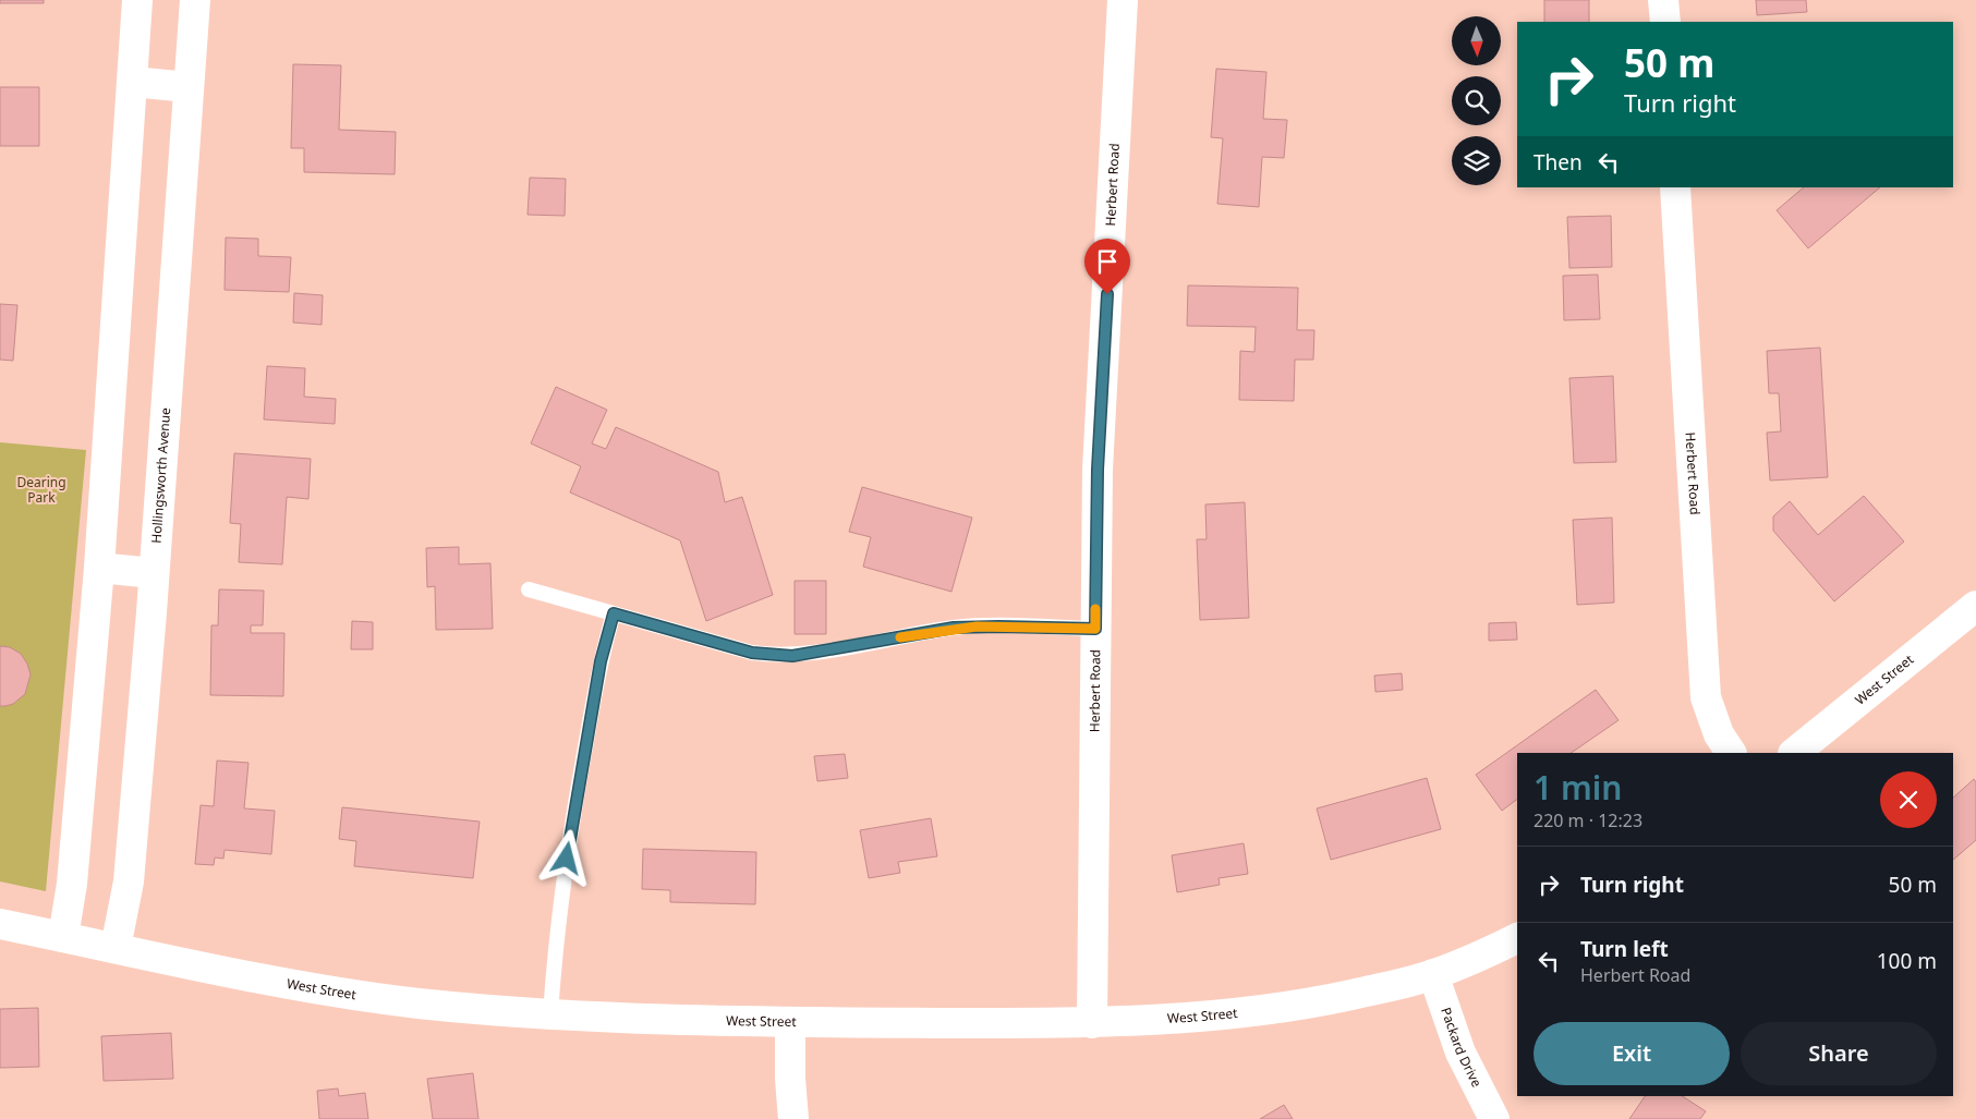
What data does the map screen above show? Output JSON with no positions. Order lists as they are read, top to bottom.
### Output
{
  "streets": {
    "street": [
      "Herbert Road",
      "Hollingsworth Avenue",
      "West Street",
      "Packard Drive"
    ]
  },
  "crossings": [
    ["Herbert Road", "West Street"],
    ["Hollingsworth Avenue", "West Street"],
    ["West Street", "Packard Drive"]
  ],
  "parks": ["Dearing Park"],
  "north": "bottom",
  "page": {
    "turn": ["50 m", "Turn right"],
    "then": "Then",
    "heading": ["1 min", "220 m · 12:23"],
    "list": [
      {
        "name": "Turn right",
        "value": "50 m"
      },
      {
        "name": "Turn left",
        "note": "Herbert Road",
        "value": "100 m"
      }
    ],
    "buttons": ["Exit", "Share"]
  }
}
